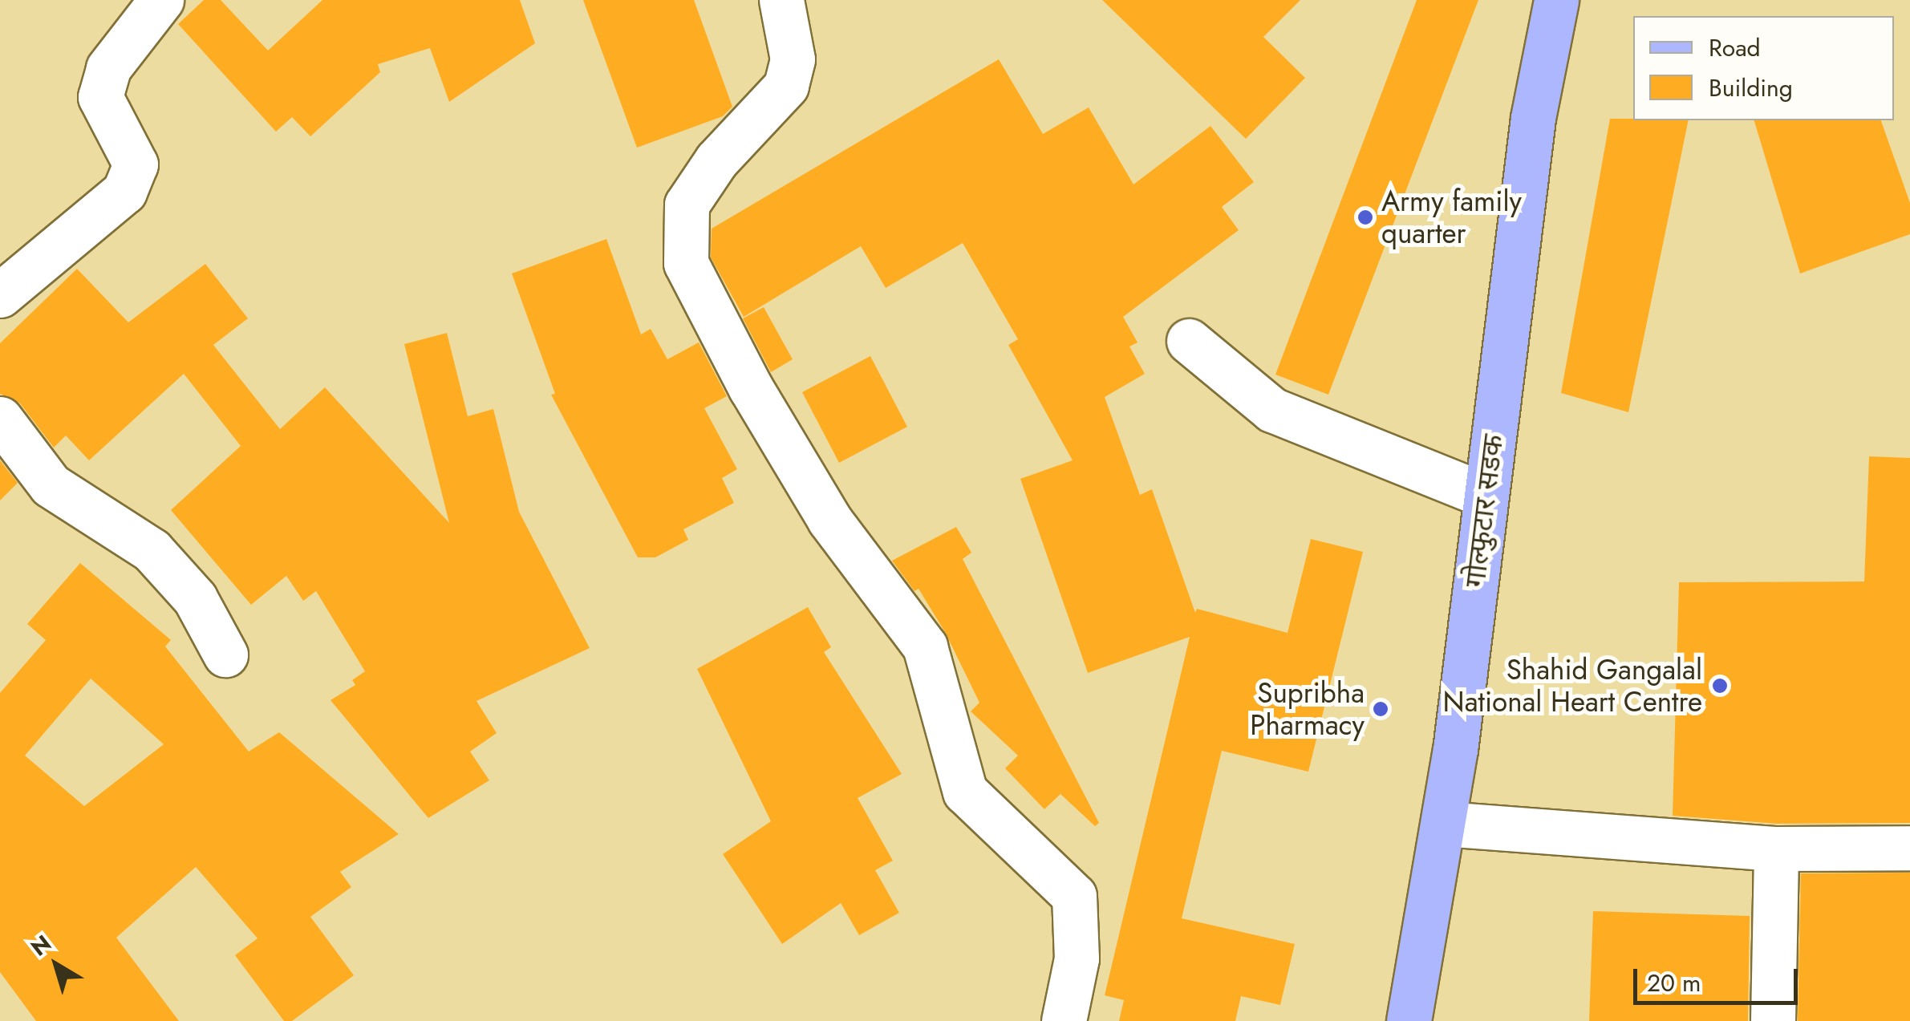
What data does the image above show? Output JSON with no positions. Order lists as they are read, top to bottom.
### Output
{
  "streets": {
    "main road": ["गोल्फुटार सडक"]
  },
  "places": ["Army family quarter", "Shahid Gangalal National Heart Centre", "Supribha Pharmacy"],
  "legend": ["Road", "Building"],
  "scale_bar": "20 m",
  "north": "top left"
}
